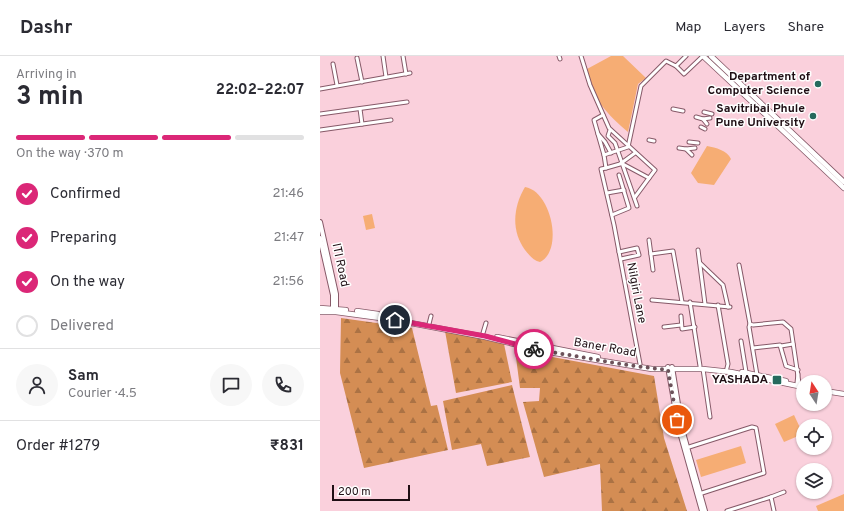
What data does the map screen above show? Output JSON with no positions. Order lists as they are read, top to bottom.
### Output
{
  "streets": {
    "main road": ["Baner Road"],
    "street": ["ITI Road", "Nilgiri Lane"]
  },
  "crossings": [
    ["ITI Road", "Baner Road"],
    ["Nilgiri Lane", "Baner Road"]
  ],
  "places": {
    "other": ["Department of Computer Science", "Savitribai Phule Pune University"],
    "transit": ["YASHADA"]
  },
  "scale_bar": "200 m",
  "north": "top",
  "page": {
    "header": "Dashr",
    "nav": ["Map", "Layers", "Share"],
    "heading": ["3 min", "Arriving in", "22:02–22:07"],
    "panel": [
      "Sam",
      "Courier · 4.5",
      "Order #1279",
      "₹831"
    ],
    "bar": "On the way · 370 m",
    "list": [
      ["Confirmed", "21:46"],
      ["Preparing", "21:47"],
      ["On the way", "21:56"],
      "Delivered"
    ],
    "scale": "200 m"
  }
}
